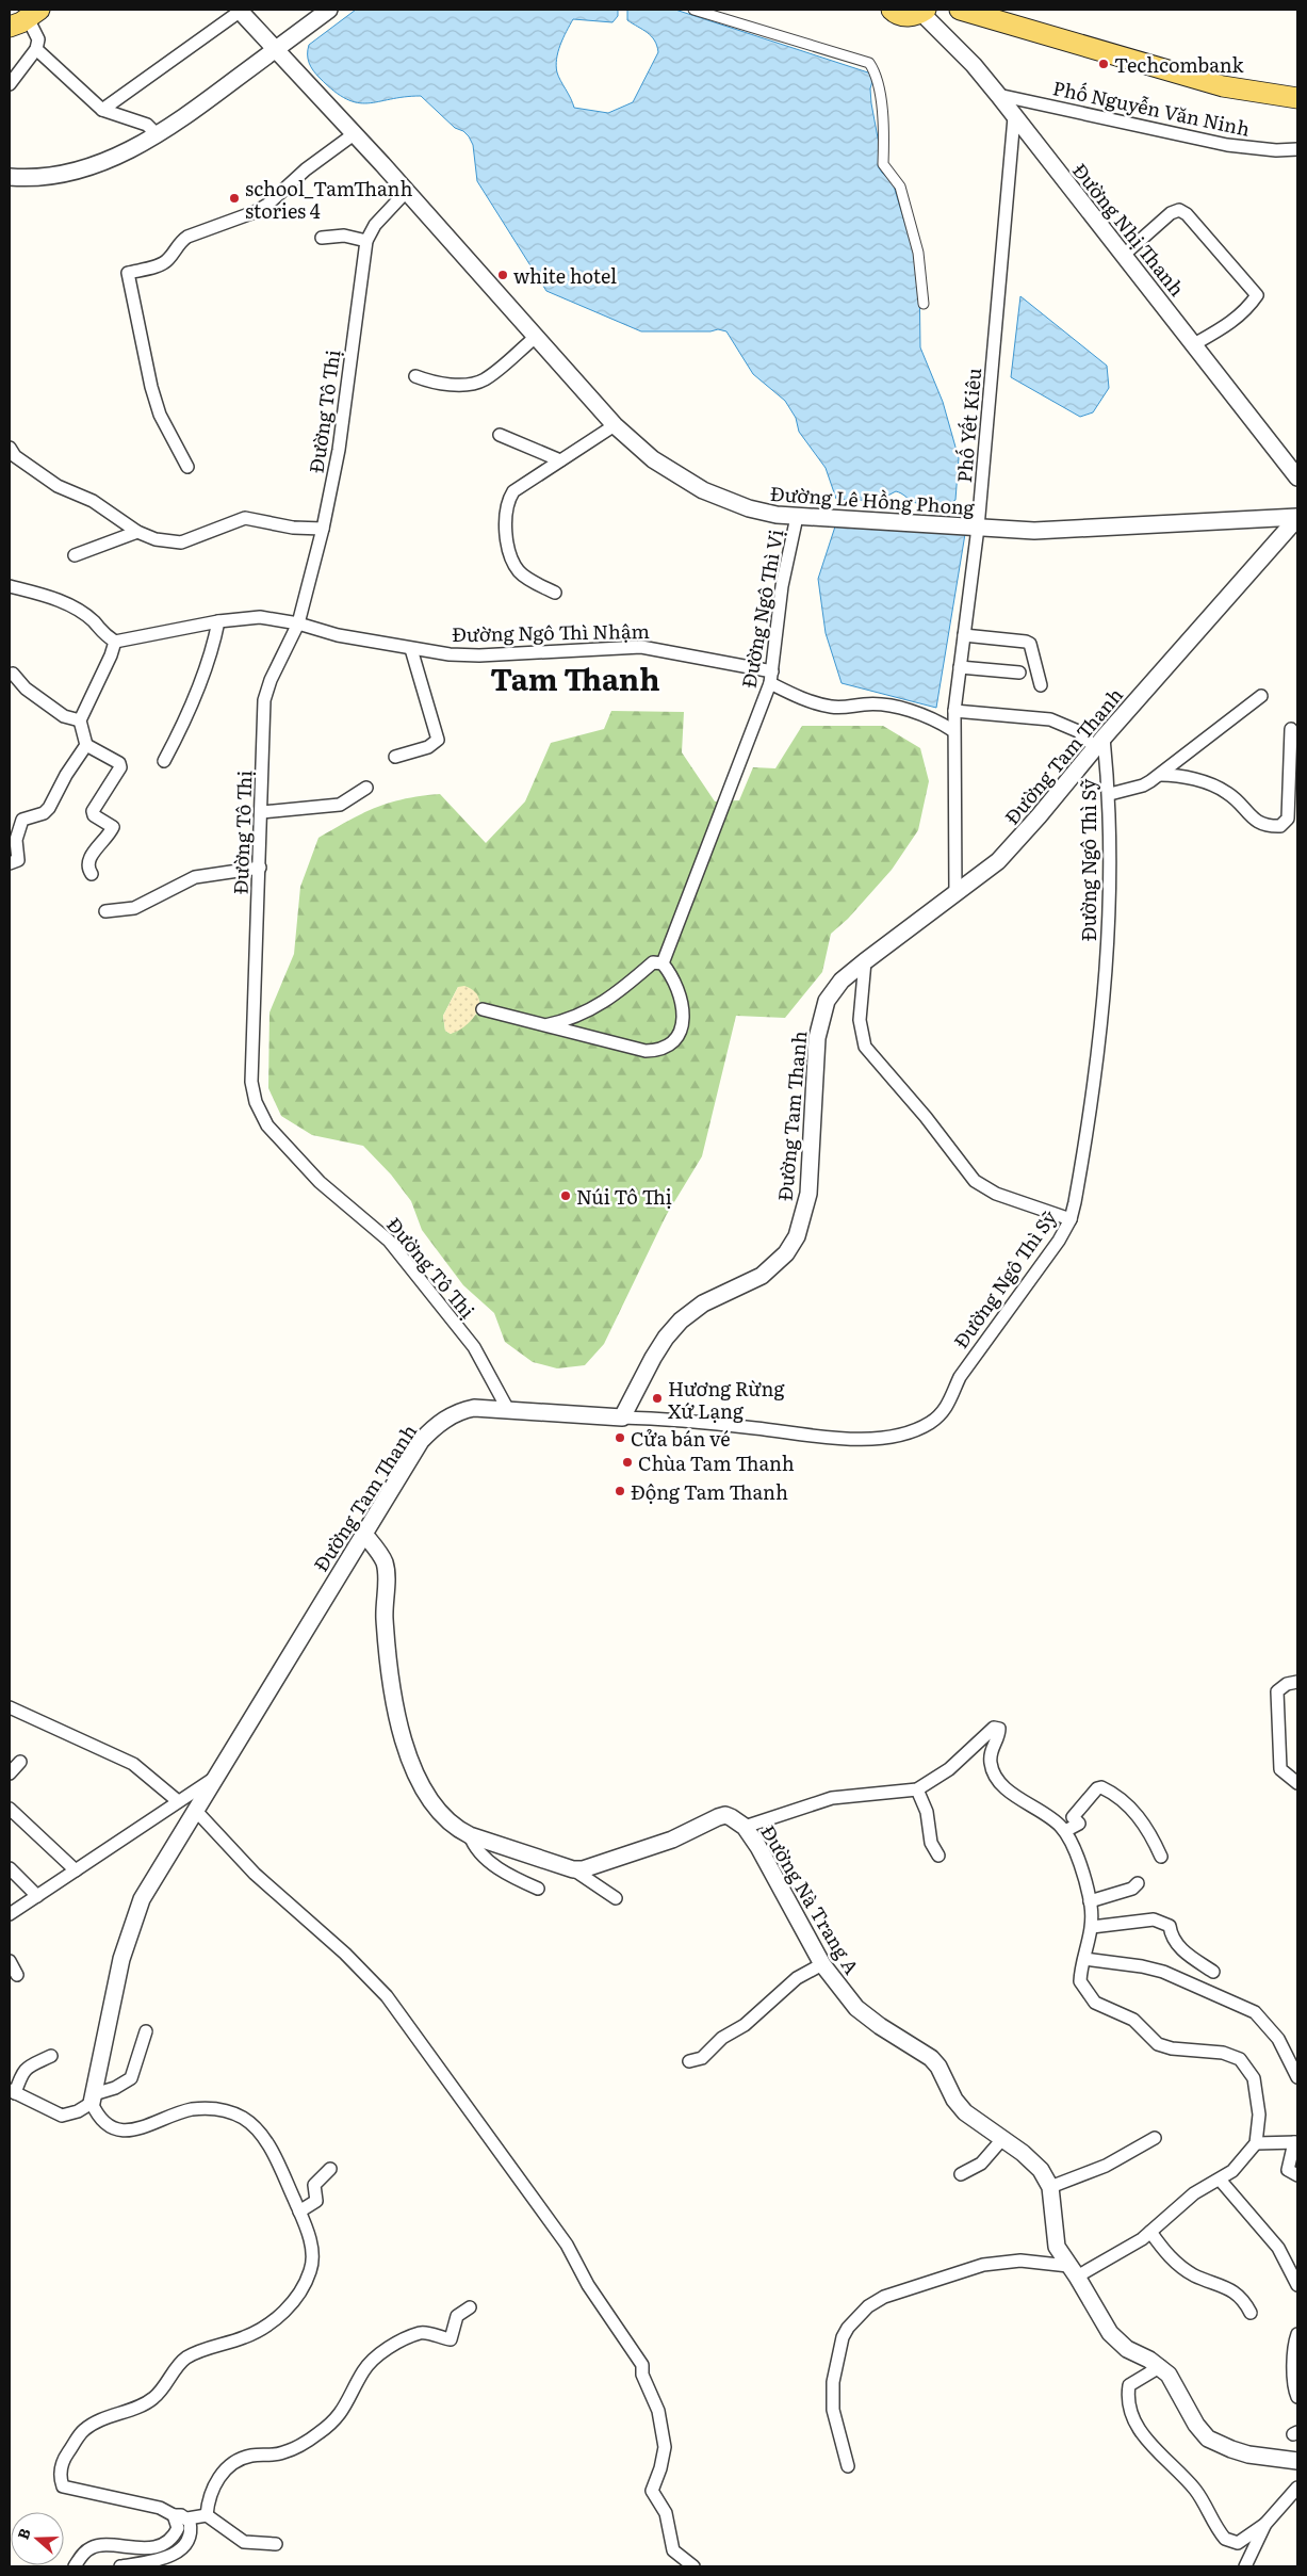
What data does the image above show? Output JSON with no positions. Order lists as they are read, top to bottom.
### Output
{
  "streets": {
    "street": [
      "Phố Nguyễn Văn Ninh",
      "Đường Nhị Thanh",
      "Đường Tô Thị",
      "Phố Yết Kiêu",
      "Đường Lê Hồng Phong",
      "Đường Ngô Thì Vị",
      "Đường Ngô Thì Nhậm",
      "Đường Tam Thanh",
      "Đường Ngô Thì Sỹ",
      "Đường Nà Trang A"
    ]
  },
  "crossings": [
    ["Phố Nguyễn Văn Ninh", "Đường Nhị Thanh"],
    ["Đường Nhị Thanh", "Phố Yết Kiêu"],
    ["Đường Tô Thị", "Đường Lê Hồng Phong"],
    ["Đường Tô Thị", "Đường Ngô Thì Nhậm"],
    ["Đường Tô Thị", "Đường Tam Thanh"],
    ["Phố Yết Kiêu", "Đường Lê Hồng Phong"],
    ["Phố Yết Kiêu", "Đường Ngô Thì Nhậm"],
    ["Phố Yết Kiêu", "Đường Tam Thanh"],
    ["Đường Lê Hồng Phong", "Đường Ngô Thì Vị"],
    ["Đường Lê Hồng Phong", "Đường Tam Thanh"],
    ["Đường Ngô Thì Vị", "Đường Ngô Thì Nhậm"],
    ["Đường Tam Thanh", "Đường Ngô Thì Sỹ"]
  ],
  "districts": ["Tam Thanh"],
  "places": [
    "Techcombank",
    "school_TamThanh stories 4",
    "white hotel",
    "Núi Tô Thị",
    "Hương Rừng Xứ Lạng",
    "Cửa bán vé",
    "Chùa Tam Thanh",
    "Động Tam Thanh"
  ],
  "north": "left"
}
